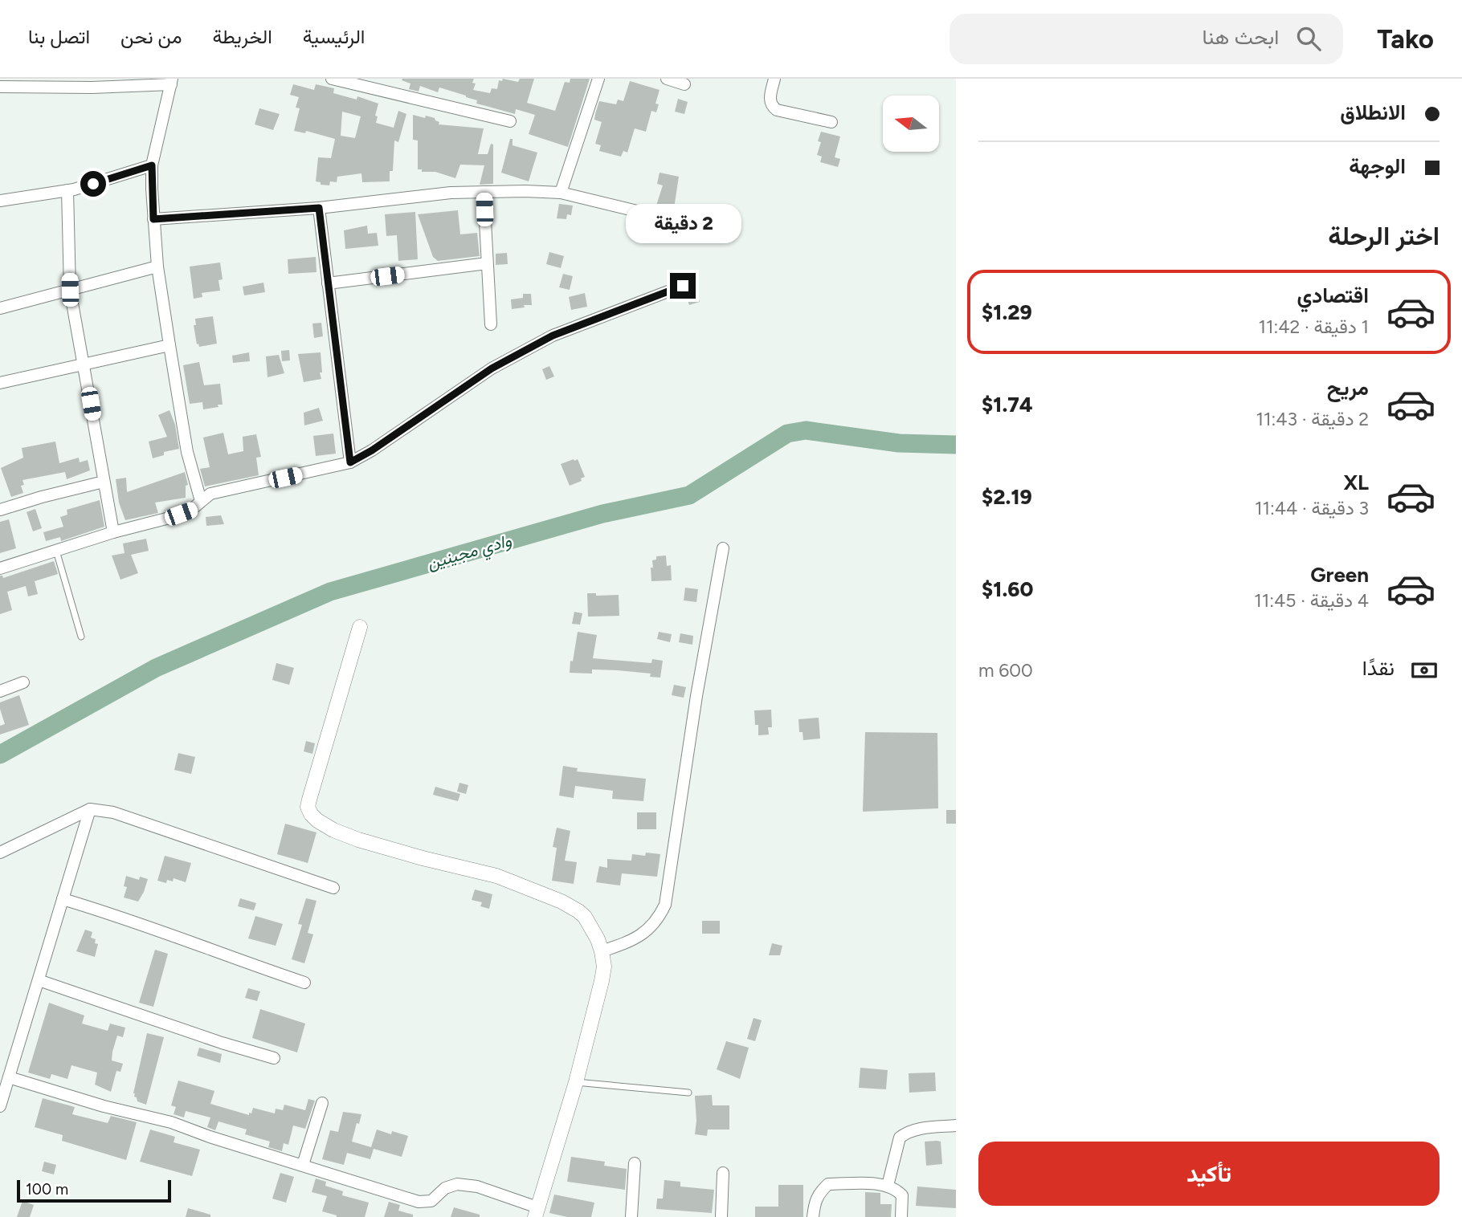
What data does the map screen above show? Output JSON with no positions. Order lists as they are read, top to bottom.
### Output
{
  "water": ["وادي مجينين"],
  "scale_bar": "100 m",
  "north": "left",
  "page": {
    "header": "Tako",
    "search": "ابحث هنا",
    "nav": [
      "الرئيسية",
      "الخريطة",
      "من نحن",
      "اتصل بنا"
    ],
    "banner": ["الانطلاق", "الوجهة"],
    "heading": "اختر الرحلة",
    "bubble": "2 دقيقة",
    "list": [
      {
        "name": "اقتصادي",
        "note": "1 دقيقة · 11:42",
        "value": "$1.29"
      },
      {
        "name": "مريح",
        "note": "2 دقيقة · 11:43",
        "value": "$1.74"
      },
      {
        "name": "XL",
        "note": "3 دقيقة · 11:44",
        "value": "$2.19"
      },
      {
        "name": "Green",
        "note": "4 دقيقة · 11:45",
        "value": "$1.60"
      }
    ],
    "pay": ["نقدًا", "600 m"],
    "buttons": "تأكيد",
    "scale": "100 m"
  }
}
